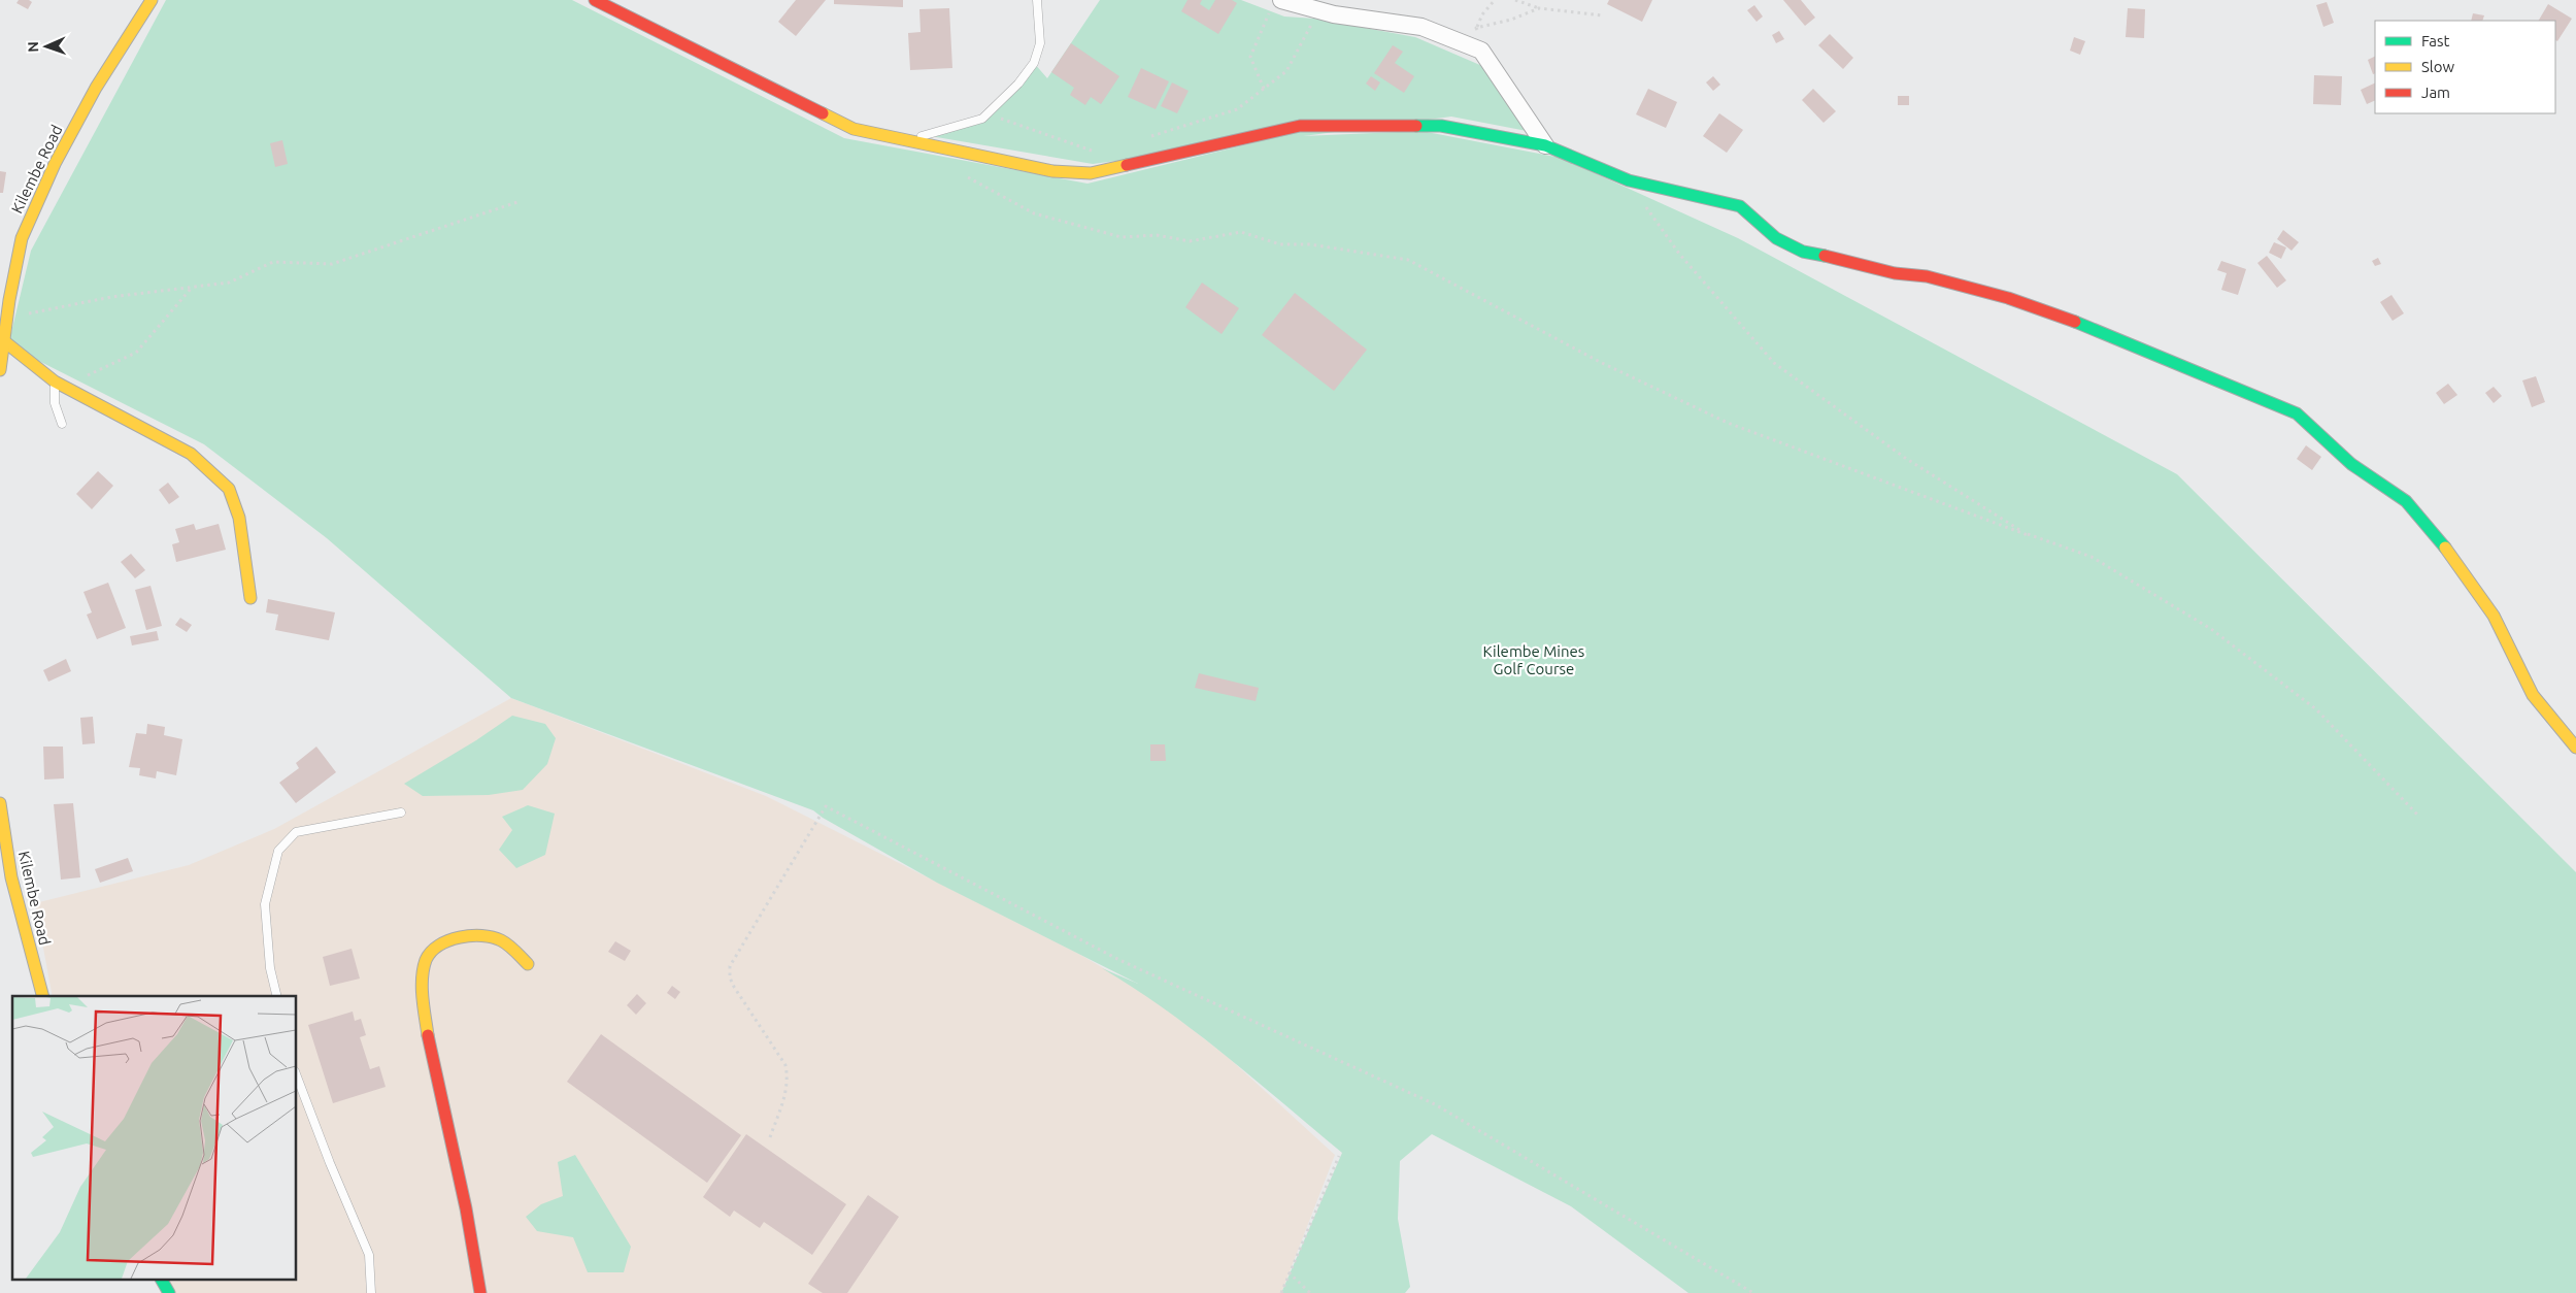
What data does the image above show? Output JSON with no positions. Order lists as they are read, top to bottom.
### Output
{
  "streets": {
    "street": ["Kilembe Road"]
  },
  "parks": ["Kilembe Mines Golf Course"],
  "legend": ["Fast", "Slow", "Jam"],
  "north": "left"
}
